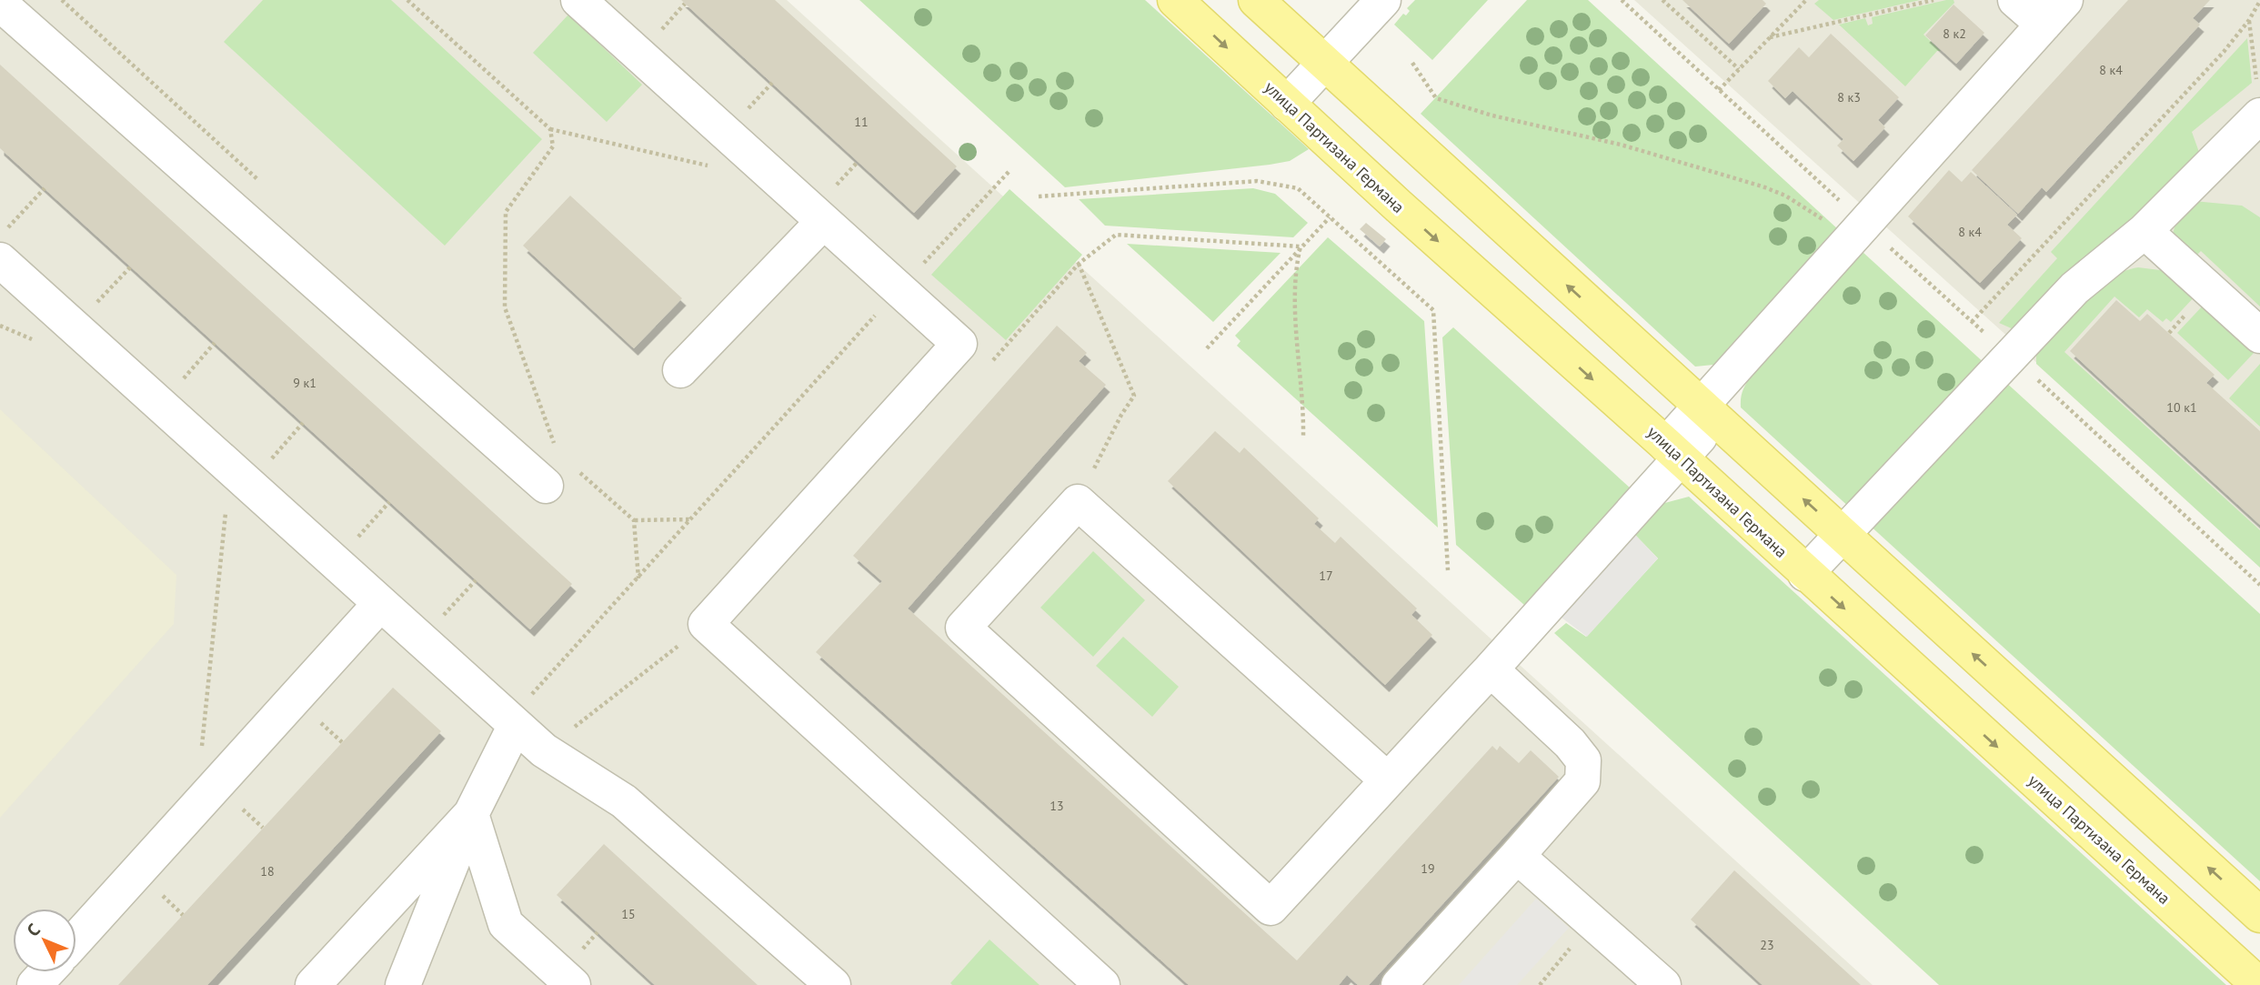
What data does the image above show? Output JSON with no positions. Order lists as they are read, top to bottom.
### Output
{
  "streets": {
    "main road": ["улица Партизана Германа"]
  },
  "house_numbers": [
    "8 к2",
    "8 к4",
    "8 к3",
    "11",
    "8 к4",
    "9 к1",
    "10 к1",
    "17",
    "13",
    "19",
    "18",
    "15",
    "23"
  ],
  "north": "top left"
}
